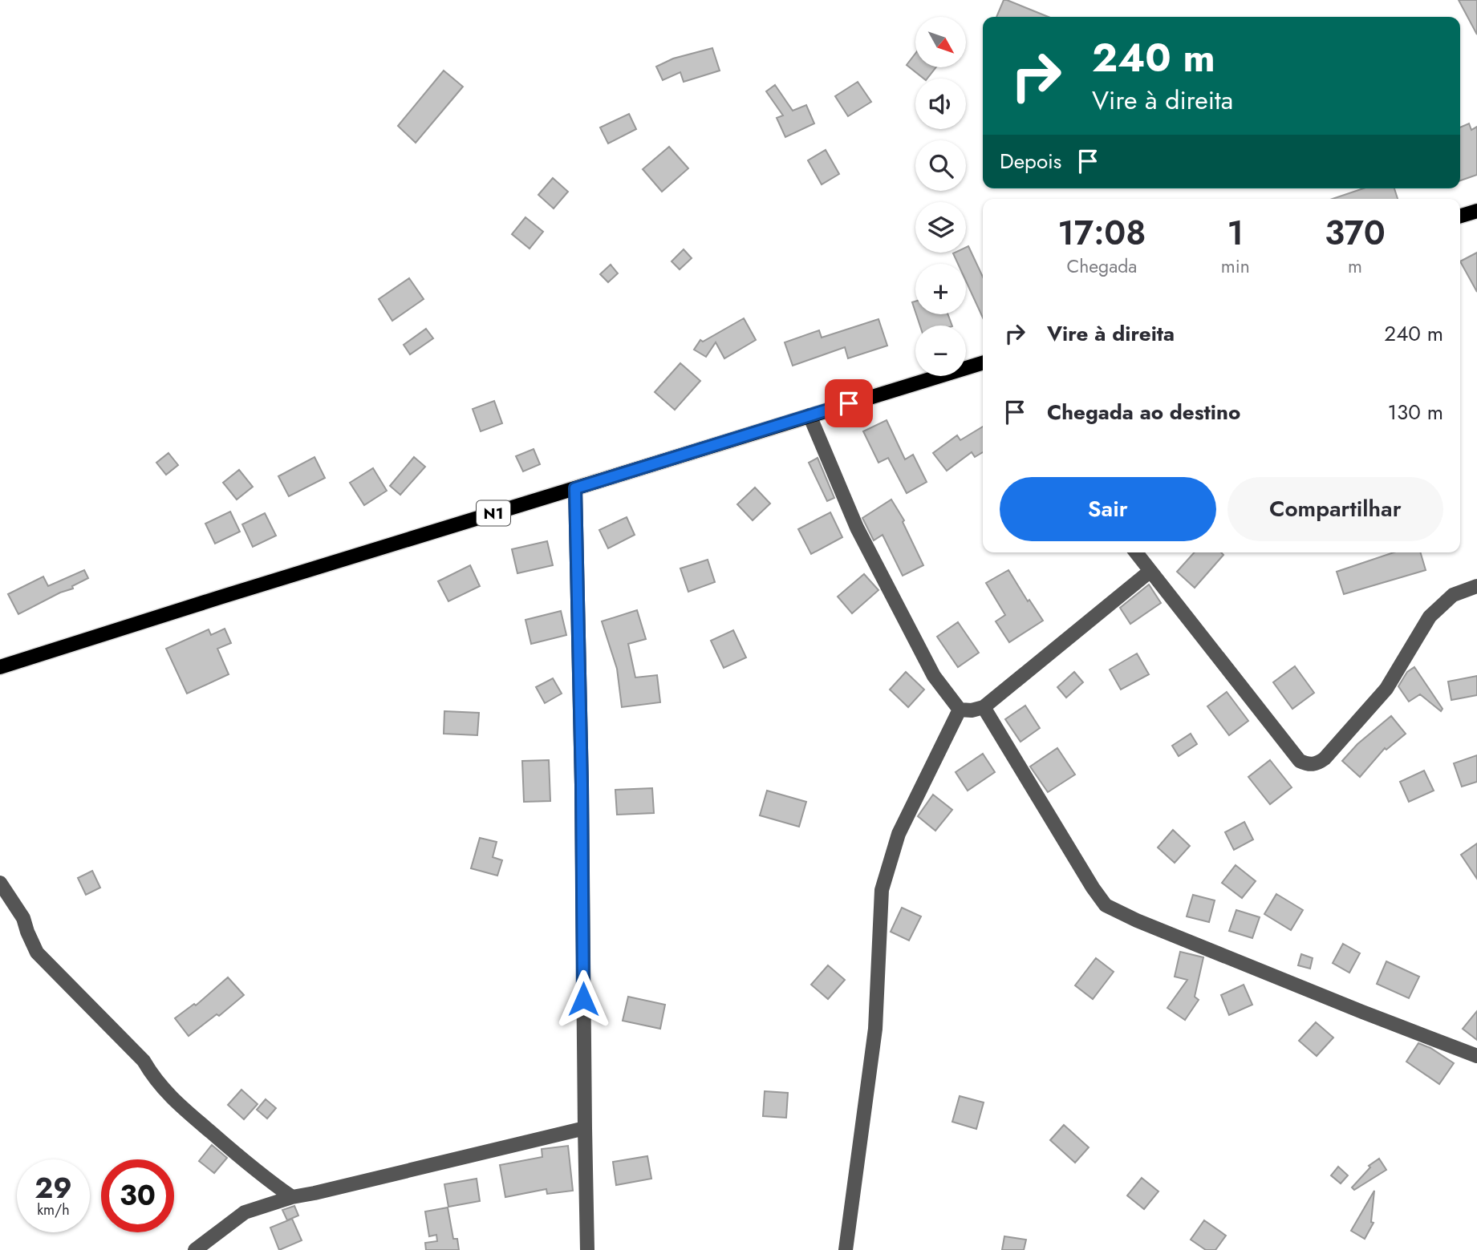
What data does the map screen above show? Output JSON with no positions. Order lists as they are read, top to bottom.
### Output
{
  "streets": {
    "main road": ["N1"]
  },
  "north": "bottom right",
  "page": {
    "map_buttons": ["+", "−"],
    "turn": ["240 m", "Vire à direita"],
    "then": "Depois",
    "eta": [
      "17:08",
      "Chegada",
      "1",
      "min",
      "370",
      "m"
    ],
    "list": [
      {
        "name": "Vire à direita",
        "value": "240 m"
      },
      {
        "name": "Chegada ao destino",
        "value": "130 m"
      }
    ],
    "buttons": ["Sair", "Compartilhar"],
    "speed": "29 km/h",
    "limit": "30"
  }
}
